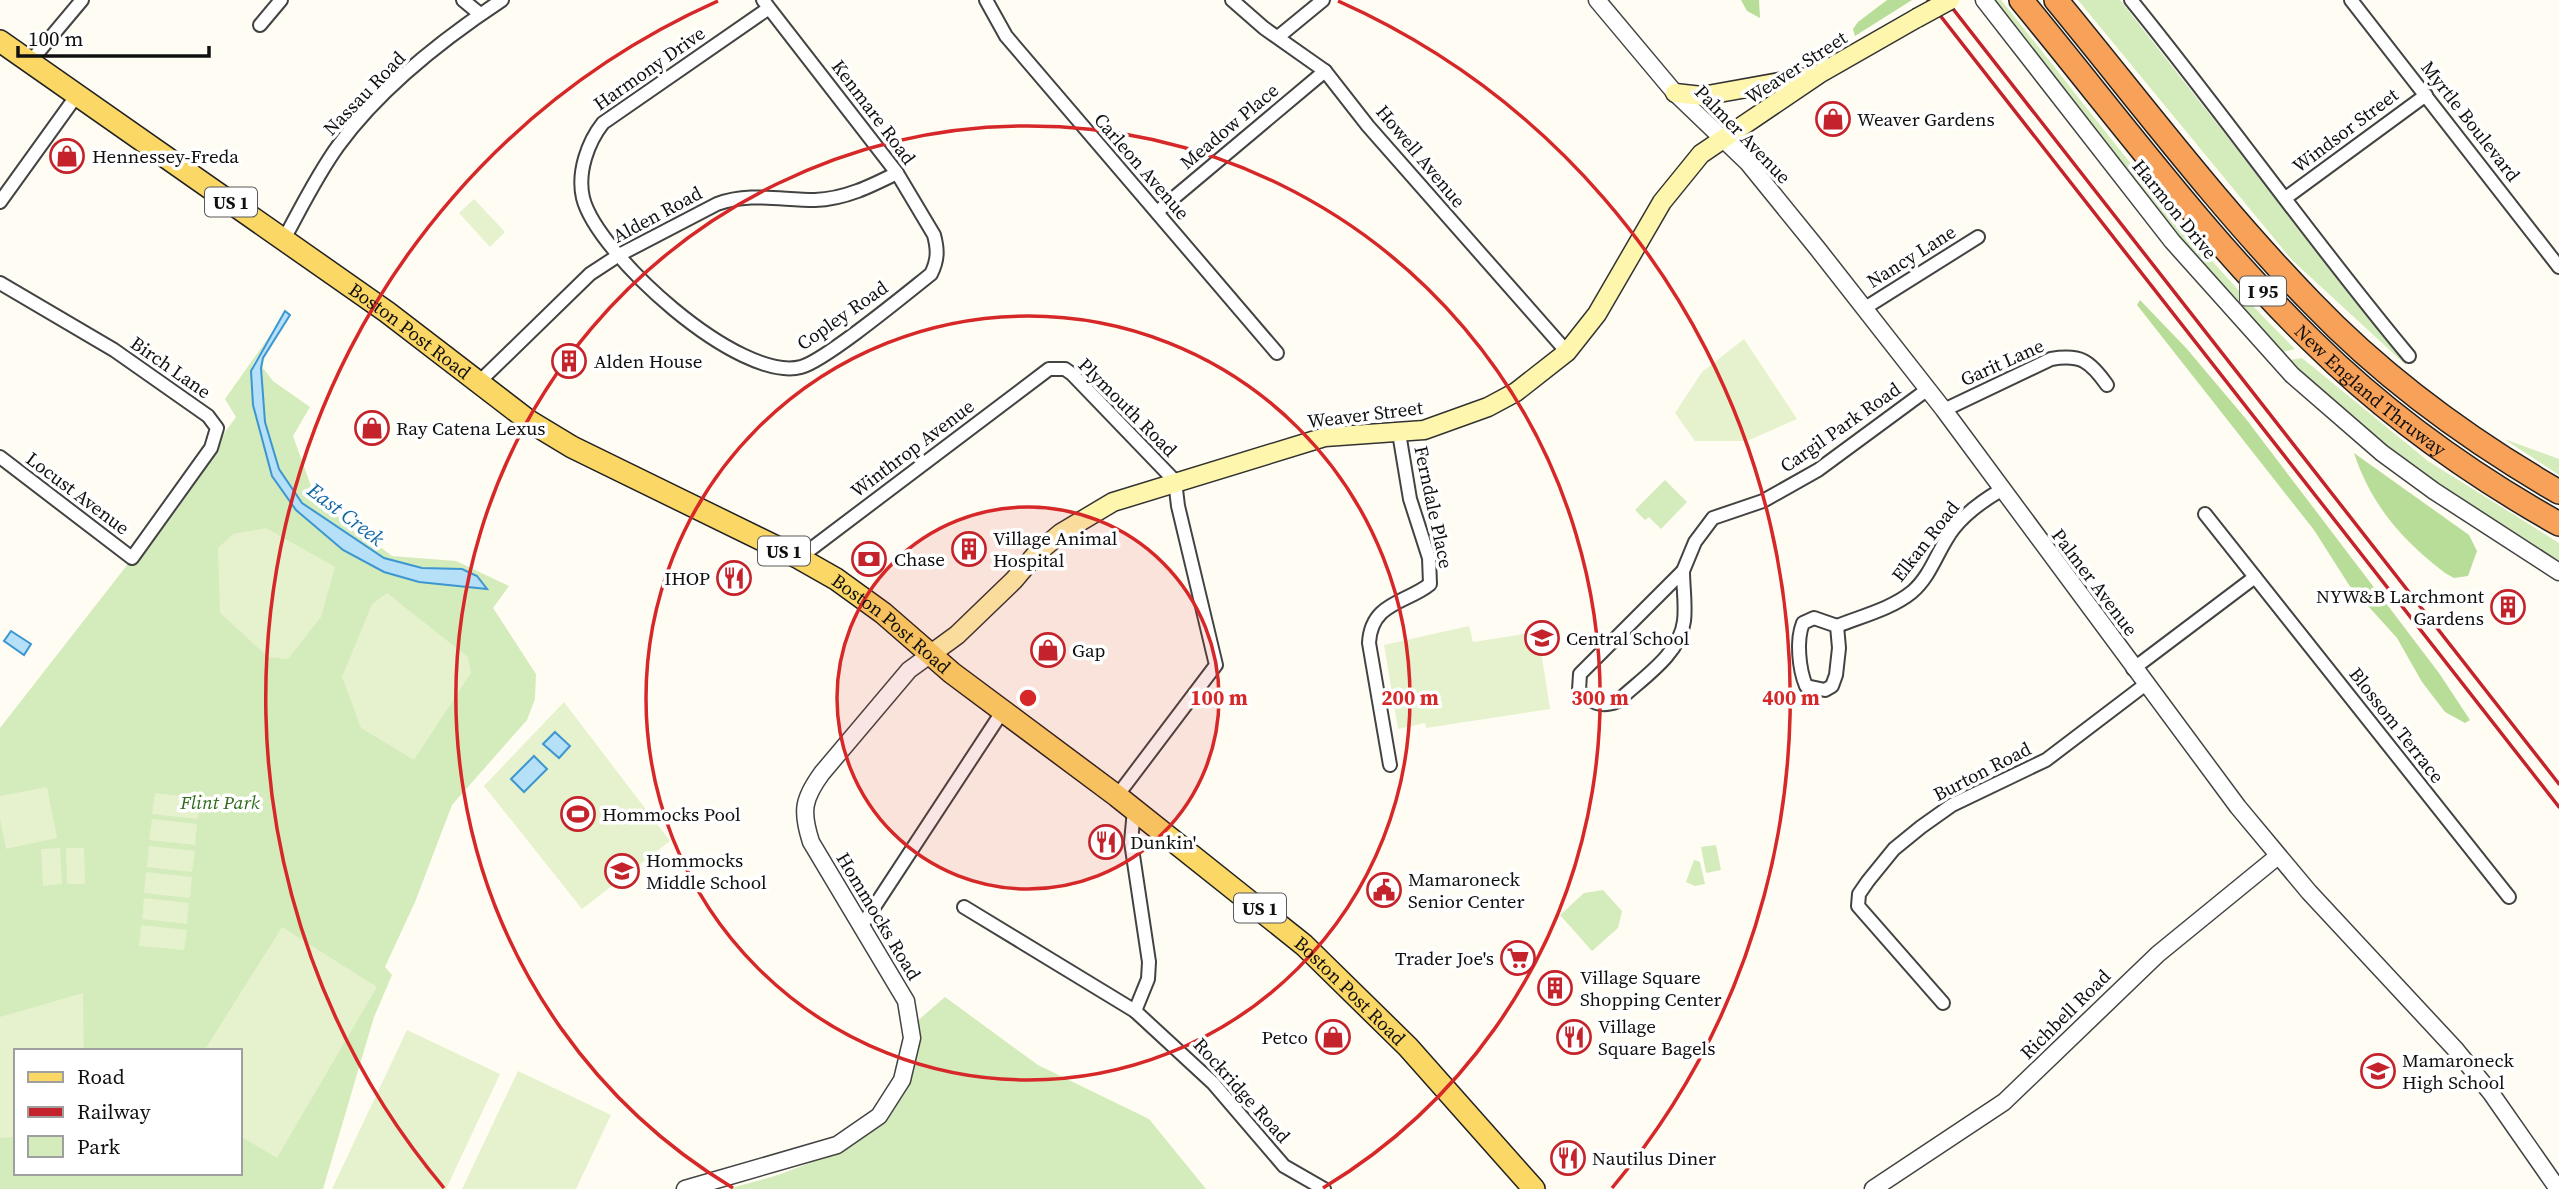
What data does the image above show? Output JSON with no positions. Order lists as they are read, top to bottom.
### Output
{
  "streets": {
    "highway": ["I 95", "New England Thruway"],
    "main road": ["Weaver Street", "US 1", "Boston Post Road"],
    "street": [
      "Harmony Drive",
      "Nassau Road",
      "Kenmare Road",
      "Myrtle Boulevard",
      "Meadow Place",
      "Windsor Street",
      "Palmer Avenue",
      "Howell Avenue",
      "Carleon Avenue",
      "Harmon Drive",
      "Alden Road",
      "Nancy Lane",
      "Copley Road",
      "Garit Lane",
      "Birch Lane",
      "Plymouth Road",
      "Cargil Park Road",
      "Winthrop Avenue",
      "Locust Avenue",
      "Ferndale Place",
      "Elkan Road",
      "Blossom Terrace",
      "Burton Road",
      "Hommocks Road",
      "Richbell Road",
      "Rockridge Road"
    ]
  },
  "crossings": [
    ["Weaver Street", "Palmer Avenue"],
    ["Weaver Street", "Howell Avenue"],
    ["Weaver Street", "Boston Post Road"],
    ["Weaver Street", "Plymouth Road"],
    ["Weaver Street", "Ferndale Place"],
    ["Weaver Street", "Hommocks Road"],
    ["Harmony Drive", "Kenmare Road"],
    ["Harmony Drive", "Alden Road"],
    ["Harmony Drive", "Copley Road"],
    ["Nassau Road", "Boston Post Road"],
    ["Kenmare Road", "Alden Road"],
    ["Kenmare Road", "Copley Road"],
    ["Myrtle Boulevard", "Windsor Street"],
    ["Meadow Place", "Howell Avenue"],
    ["Meadow Place", "Carleon Avenue"],
    ["Palmer Avenue", "Nancy Lane"],
    ["Palmer Avenue", "Garit Lane"],
    ["Palmer Avenue", "Cargil Park Road"],
    ["Palmer Avenue", "Elkan Road"],
    ["Palmer Avenue", "Burton Road"],
    ["Palmer Avenue", "Richbell Road"],
    ["Alden Road", "Copley Road"],
    ["Alden Road", "Boston Post Road"],
    ["Boston Post Road", "Winthrop Avenue"],
    ["Boston Post Road", "Hommocks Road"],
    ["Birch Lane", "Locust Avenue"],
    ["Plymouth Road", "Winthrop Avenue"]
  ],
  "water": ["East Creek"],
  "parks": ["Flint Park"],
  "places": {
    "shop": [
      "Weaver Gardens",
      "Hennessey-Freda",
      "Ray Catena Lexus",
      "Gap",
      "Petco"
    ],
    "building": [
      "Alden House",
      "Village Animal Hospital",
      "NYW&B Larchmont Gardens",
      "Village Square Shopping Center"
    ],
    "bank": ["Chase"],
    "restaurant": [
      "IHOP",
      "Dunkin'",
      "Village Square Bagels",
      "Nautilus Diner"
    ],
    "school or university": ["Central School", "Hommocks Middle School", "Mamaroneck High School"],
    "sports": ["Hommocks Pool"],
    "public building": ["Mamaroneck Senior Center"],
    "supermarket": ["Trader Joe's"]
  },
  "legend": ["Road", "Railway", "Park"],
  "scale_bar": "100 m",
  "rings": [
    "100 m",
    "200 m",
    "300 m",
    "400 m"
  ]
}
